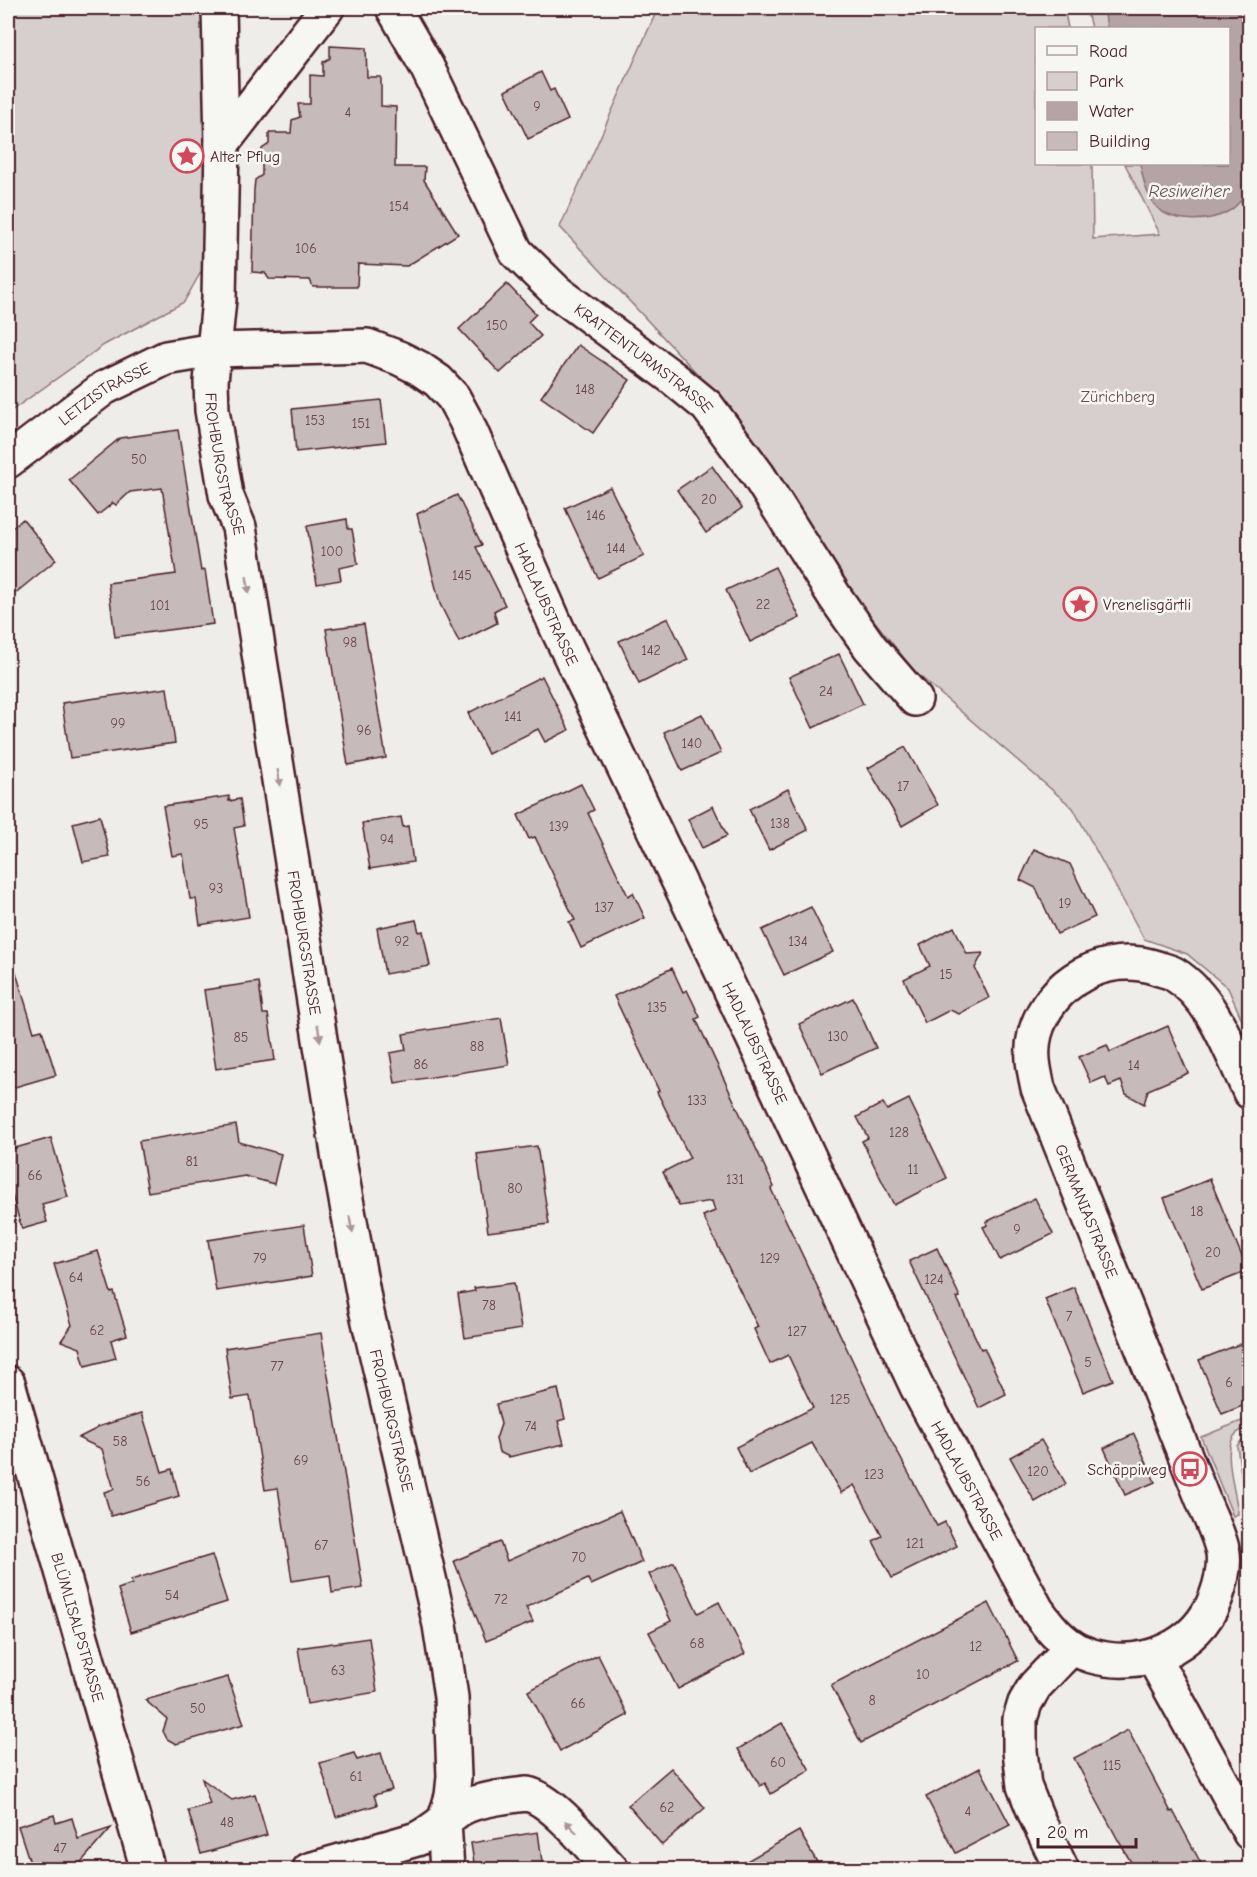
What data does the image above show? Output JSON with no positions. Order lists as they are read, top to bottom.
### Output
{
  "streets": {
    "street": [
      "KRATTENTURMSTRASSE",
      "LETZISTRASSE",
      "FROHBURGSTRASSE",
      "HADLAUBSTRASSE",
      "GERMANIASTRASSE",
      "BLÜMLISALPSTRASSE"
    ]
  },
  "crossings": [
    ["LETZISTRASSE", "FROHBURGSTRASSE"],
    ["LETZISTRASSE", "HADLAUBSTRASSE"],
    ["FROHBURGSTRASSE", "HADLAUBSTRASSE"],
    ["HADLAUBSTRASSE", "GERMANIASTRASSE"]
  ],
  "one_way": ["FROHBURGSTRASSE"],
  "water": ["Resiweiher"],
  "parks": ["Zürichberg"],
  "places": {
    "place": ["Alter Pflug", "Vrenelisgärtli"],
    "bus stop": ["Schäppiweg"]
  },
  "house_numbers": [
    "9",
    "4",
    "154",
    "106",
    "150",
    "148",
    "153",
    "151",
    "50",
    "20",
    "146",
    "144",
    "100",
    "145",
    "22",
    "101",
    "98",
    "142",
    "24",
    "141",
    "99",
    "96",
    "140",
    "17",
    "138",
    "95",
    "139",
    "94",
    "93",
    "19",
    "137",
    "92",
    "134",
    "15",
    "135",
    "130",
    "85",
    "88",
    "86",
    "14",
    "133",
    "128",
    "81",
    "11",
    "66",
    "131",
    "80",
    "18",
    "9",
    "20",
    "79",
    "129",
    "64",
    "124",
    "78",
    "7",
    "62",
    "127",
    "5",
    "77",
    "6",
    "125",
    "74",
    "58",
    "69",
    "120",
    "123",
    "56",
    "121",
    "67",
    "70",
    "54",
    "72",
    "68",
    "12",
    "63",
    "10",
    "8",
    "66",
    "50",
    "60",
    "115",
    "61",
    "62",
    "4",
    "48",
    "47"
  ],
  "legend": [
    "Road",
    "Park",
    "Water",
    "Building"
  ],
  "scale_bar": "20 m"
}
